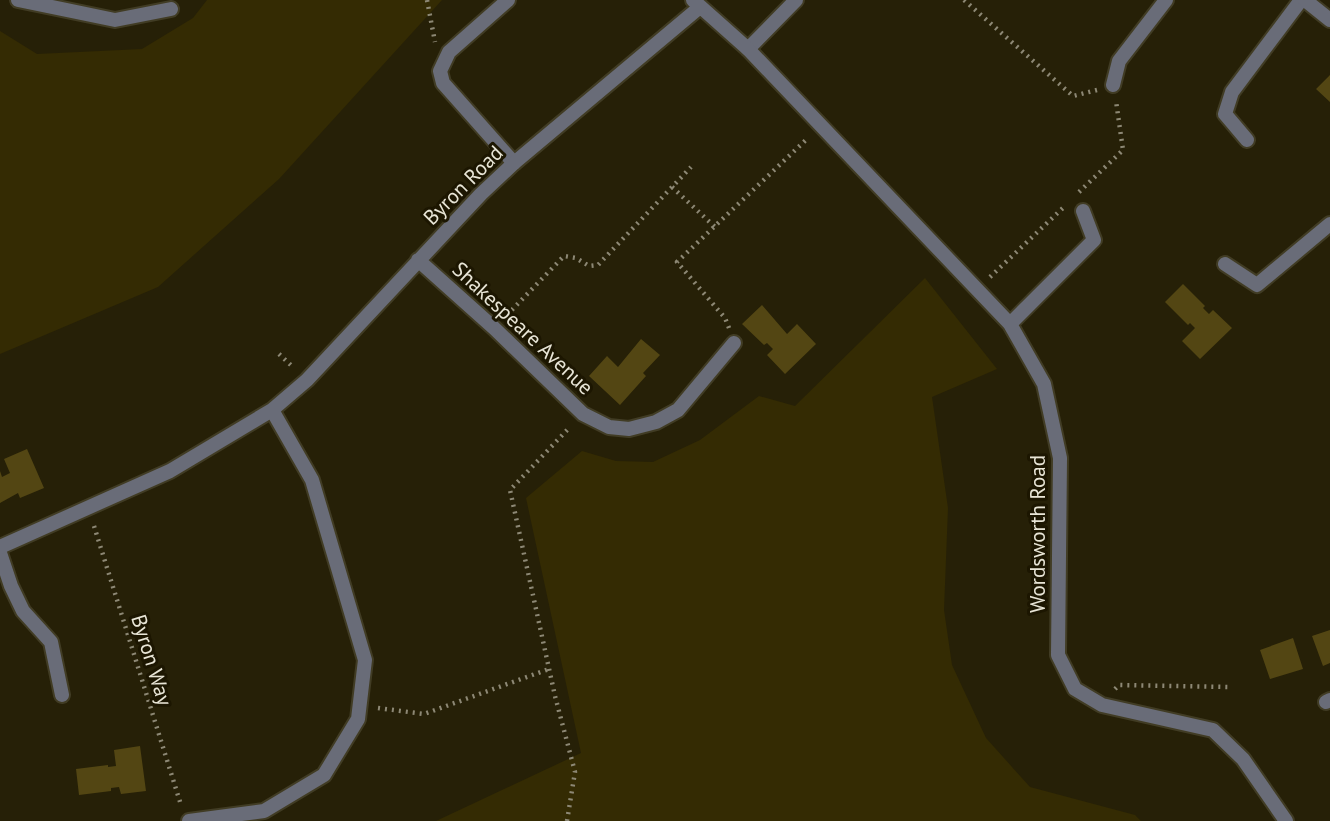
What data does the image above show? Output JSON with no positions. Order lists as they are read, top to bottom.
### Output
{
  "streets": {
    "street": ["Byron Road", "Shakespeare Avenue", "Wordsworth Road"],
    "path": ["Byron Way"]
  },
  "crossings": [
    ["Byron Road", "Shakespeare Avenue"],
    ["Byron Road", "Wordsworth Road"],
    ["Byron Road", "Byron Way"]
  ]
}
